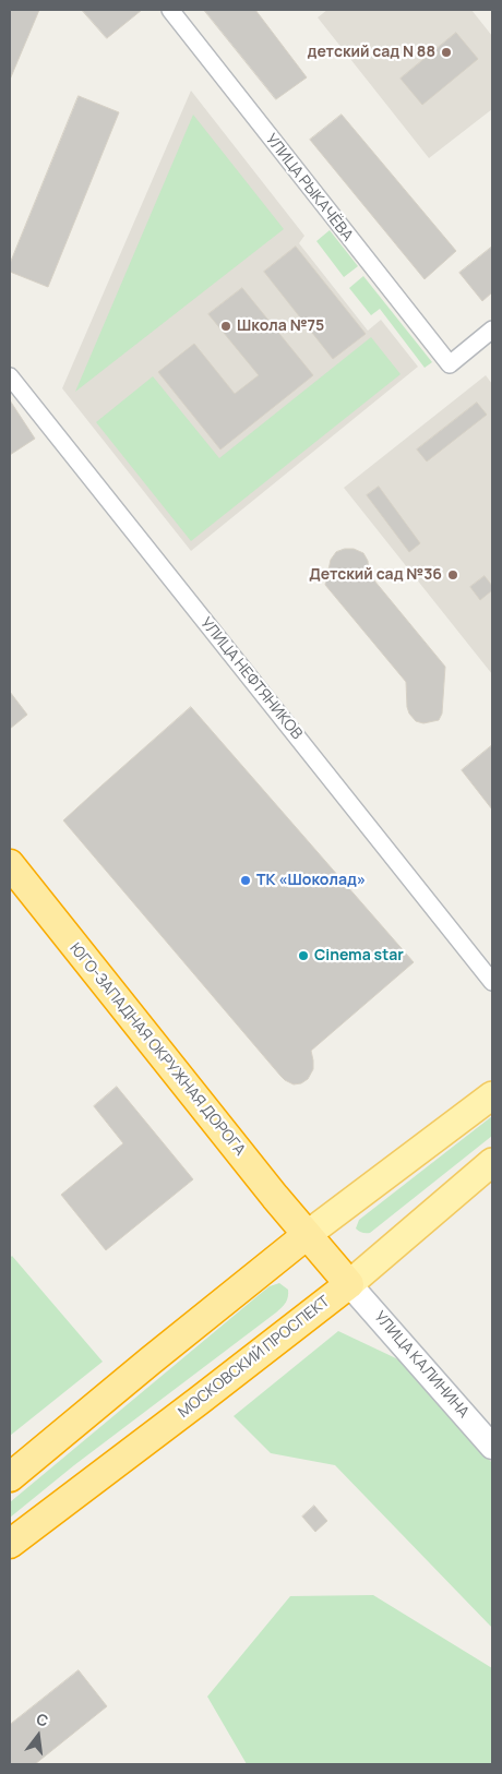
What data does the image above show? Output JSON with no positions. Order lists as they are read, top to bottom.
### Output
{
  "streets": {
    "highway": ["ЮГО-ЗАПАДНАЯ ОКРУЖНАЯ ДОРОГА", "МОСКОВСКИЙ ПРОСПЕКТ"],
    "main road": ["УЛИЦА КАЛИНИНА"],
    "street": ["УЛИЦА РЫКАЧЁВА", "УЛИЦА НЕФТЯНИКОВ"]
  },
  "crossings": [
    ["ЮГО-ЗАПАДНАЯ ОКРУЖНАЯ ДОРОГА", "МОСКОВСКИЙ ПРОСПЕКТ"],
    ["ЮГО-ЗАПАДНАЯ ОКРУЖНАЯ ДОРОГА", "УЛИЦА КАЛИНИНА"],
    ["МОСКОВСКИЙ ПРОСПЕКТ", "УЛИЦА КАЛИНИНА"]
  ],
  "places": [
    "детский сад N 88",
    "Школа №75",
    "Детский сад №36",
    "ТК «Шоколад»",
    "Cinema star"
  ],
  "north": "top"
}
